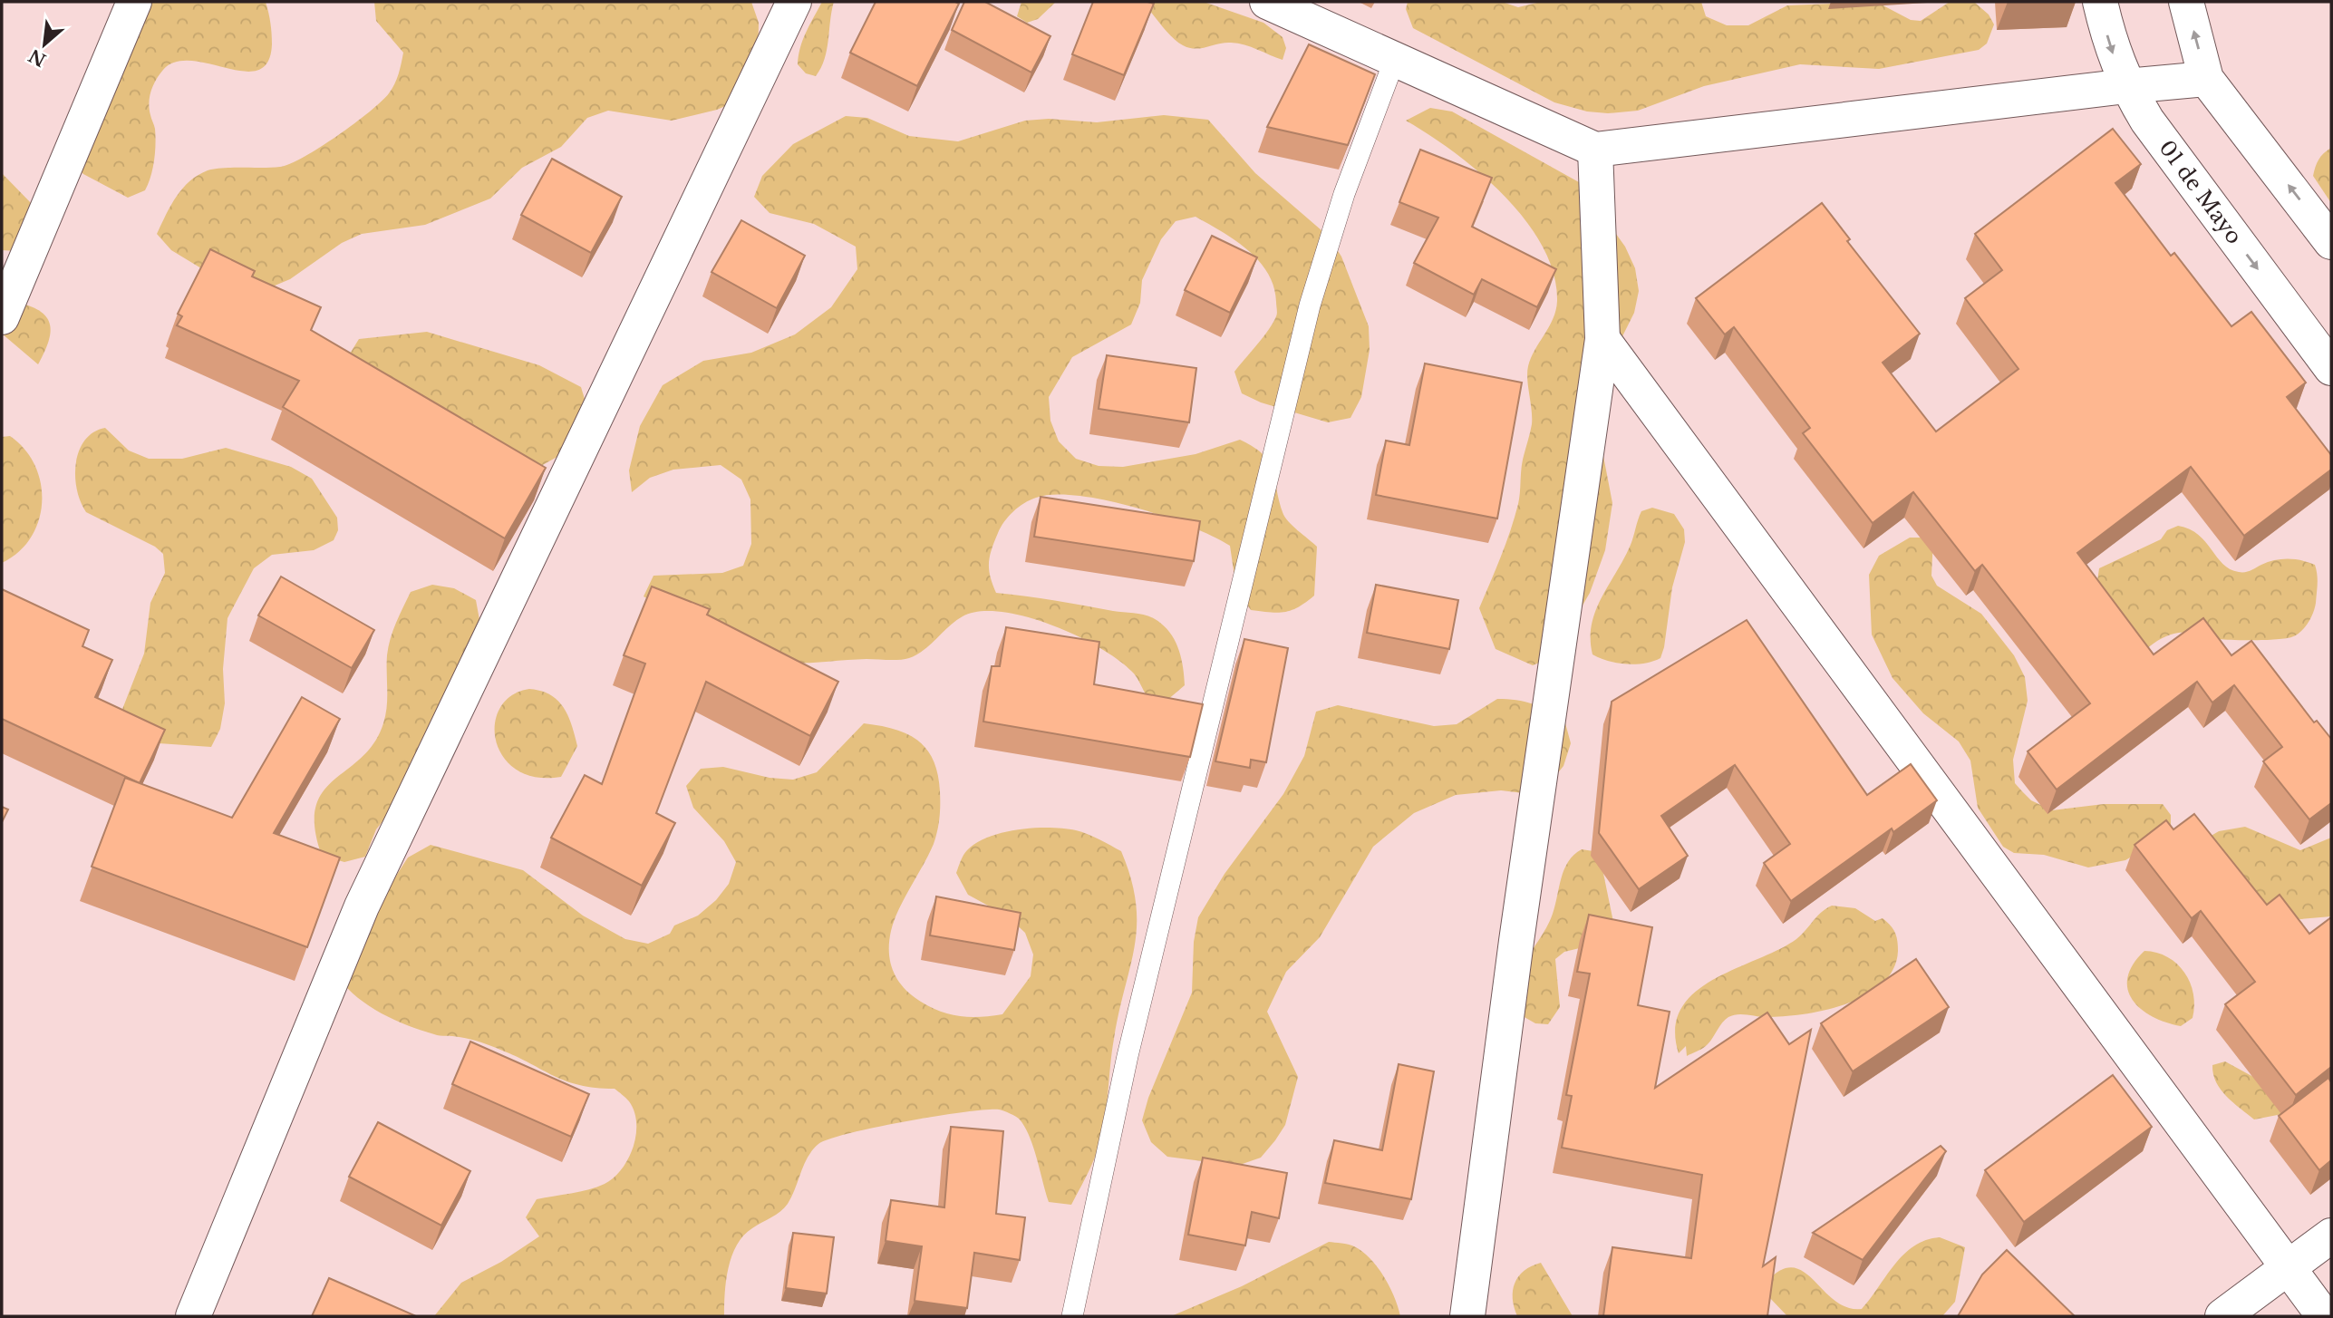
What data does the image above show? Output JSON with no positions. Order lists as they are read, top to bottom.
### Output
{
  "streets": {
    "street": ["01 de Mayo"]
  },
  "north": "bottom left"
}
